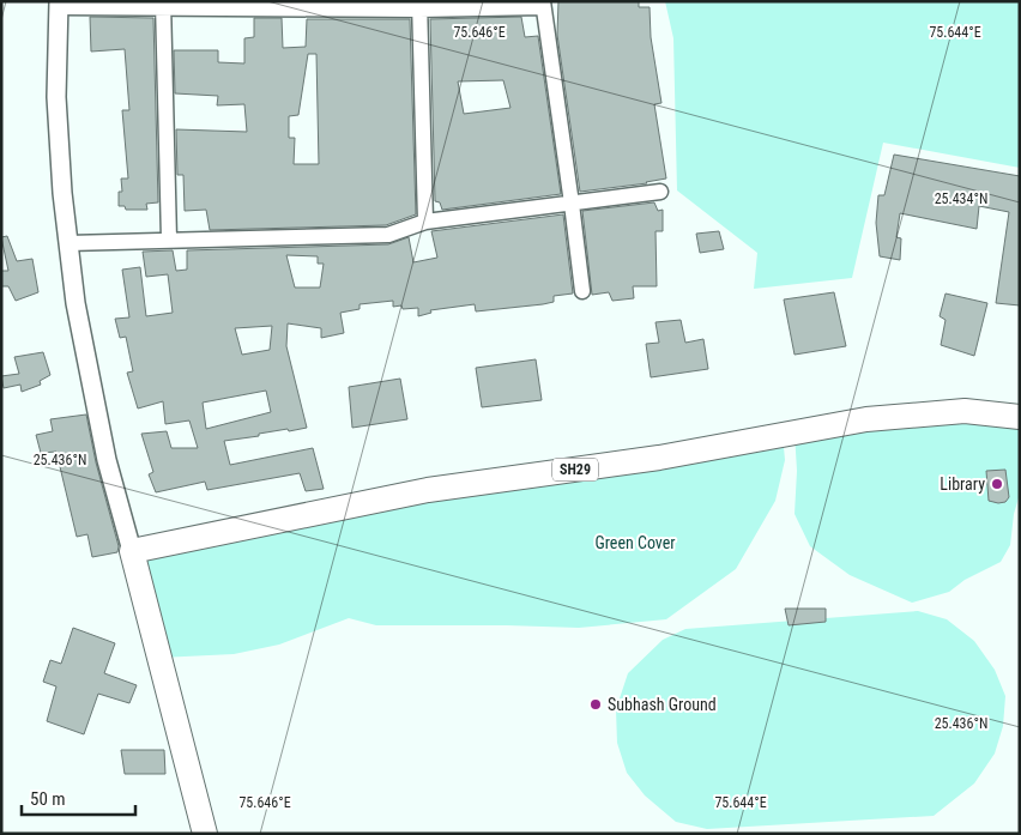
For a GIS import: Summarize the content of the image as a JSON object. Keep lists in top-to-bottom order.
{
  "streets": {
    "main road": ["SH29"]
  },
  "parks": ["Green Cover"],
  "places": ["Library", "Subhash Ground"],
  "scale_bar": "50 m",
  "coordinates": [
    "75.646°E",
    "75.644°E",
    "25.434°N",
    "25.436°N"
  ]
}
